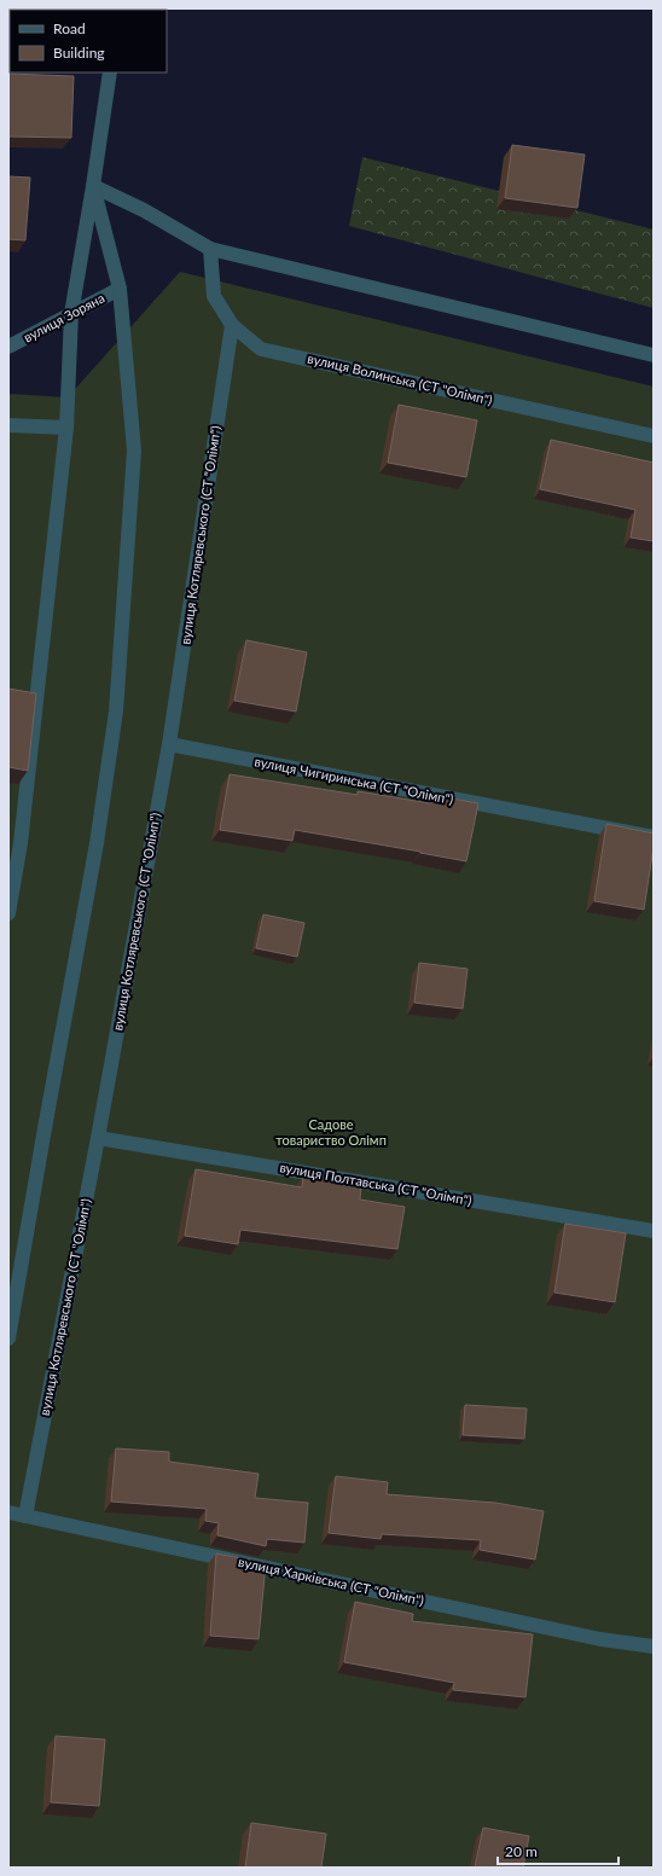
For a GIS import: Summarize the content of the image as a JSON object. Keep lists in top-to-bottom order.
{
  "streets": {
    "street": [
      "вулиця Зоряна",
      "вулиця Волинська (СТ \"Олімп\")",
      "вулиця Котляревського (СТ \"Олімп\")",
      "вулиця Чигиринська (СТ \"Олімп\")",
      "вулиця Полтавська (СТ \"Олімп\")",
      "вулиця Харківська (СТ \"Олімп\")"
    ]
  },
  "crossings": [
    ["вулиця Волинська (СТ \"Олімп\")", "вулиця Котляревського (СТ \"Олімп\")"],
    ["вулиця Котляревського (СТ \"Олімп\")", "вулиця Чигиринська (СТ \"Олімп\")"],
    ["вулиця Котляревського (СТ \"Олімп\")", "вулиця Полтавська (СТ \"Олімп\")"],
    ["вулиця Котляревського (СТ \"Олімп\")", "вулиця Харківська (СТ \"Олімп\")"]
  ],
  "parks": ["Садове товариство Олімп"],
  "legend": ["Road", "Building"],
  "scale_bar": "20 m"
}
